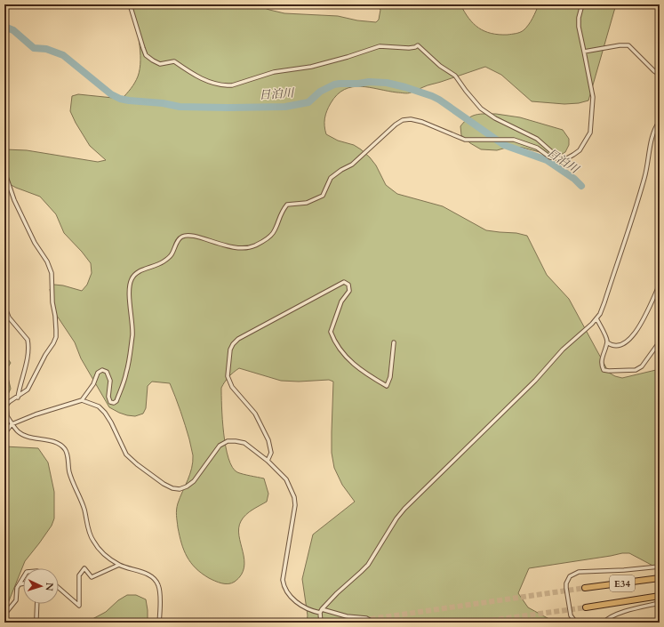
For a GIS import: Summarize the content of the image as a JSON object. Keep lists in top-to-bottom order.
{
  "streets": {
    "highway": ["E34"]
  },
  "water": ["日泊川"],
  "north": "right"
}
